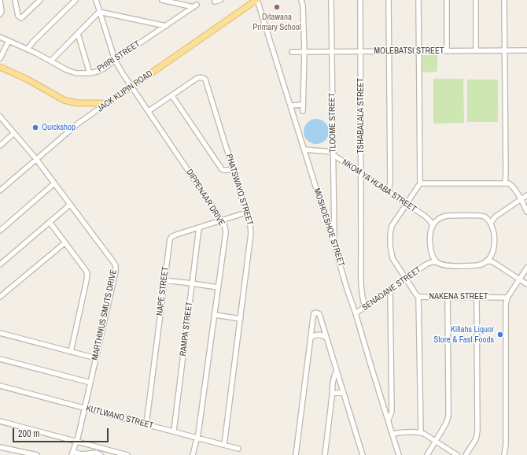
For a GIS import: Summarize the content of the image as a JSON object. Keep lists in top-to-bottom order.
{
  "streets": {
    "main road": ["JACK KLIPIN ROAD"],
    "street": [
      "MOLEBATSI STREET",
      "PHIRI STREET",
      "TSHABALALA STREET",
      "TLOOME STREET",
      "NKOM YA HLABA STREET",
      "PHATSWAYO STREET",
      "DIPPENAAR DRIVE",
      "MOSHOESHOE STREET",
      "SENAOANE STREET",
      "NAPE STREET",
      "NAKENA STREET",
      "MARTHINUS SMUTS DRIVE",
      "RAMPA STREET",
      "KUTLWANO STREET"
    ]
  },
  "crossings": [
    ["MOLEBATSI STREET", "TSHABALALA STREET"],
    ["MOLEBATSI STREET", "TLOOME STREET"],
    ["PHIRI STREET", "DIPPENAAR DRIVE"],
    ["JACK KLIPIN ROAD", "DIPPENAAR DRIVE"],
    ["JACK KLIPIN ROAD", "MOSHOESHOE STREET"],
    ["JACK KLIPIN ROAD", "MARTHINUS SMUTS DRIVE"],
    ["TSHABALALA STREET", "NKOM YA HLABA STREET"],
    ["TSHABALALA STREET", "SENAOANE STREET"],
    ["TLOOME STREET", "NKOM YA HLABA STREET"],
    ["TLOOME STREET", "MOSHOESHOE STREET"],
    ["NKOM YA HLABA STREET", "MOSHOESHOE STREET"],
    ["NKOM YA HLABA STREET", "SENAOANE STREET"],
    ["NKOM YA HLABA STREET", "NAKENA STREET"],
    ["PHATSWAYO STREET", "DIPPENAAR DRIVE"],
    ["PHATSWAYO STREET", "NAPE STREET"],
    ["PHATSWAYO STREET", "KUTLWANO STREET"],
    ["DIPPENAAR DRIVE", "NAPE STREET"],
    ["DIPPENAAR DRIVE", "KUTLWANO STREET"],
    ["MOSHOESHOE STREET", "SENAOANE STREET"],
    ["SENAOANE STREET", "NAKENA STREET"],
    ["NAPE STREET", "RAMPA STREET"],
    ["NAPE STREET", "KUTLWANO STREET"],
    ["MARTHINUS SMUTS DRIVE", "KUTLWANO STREET"],
    ["RAMPA STREET", "KUTLWANO STREET"]
  ],
  "places": ["Ditawana Primary School", "Quickshop", "Killahs Liquor Store & Fast Foods"],
  "scale_bar": "200 m"
}
